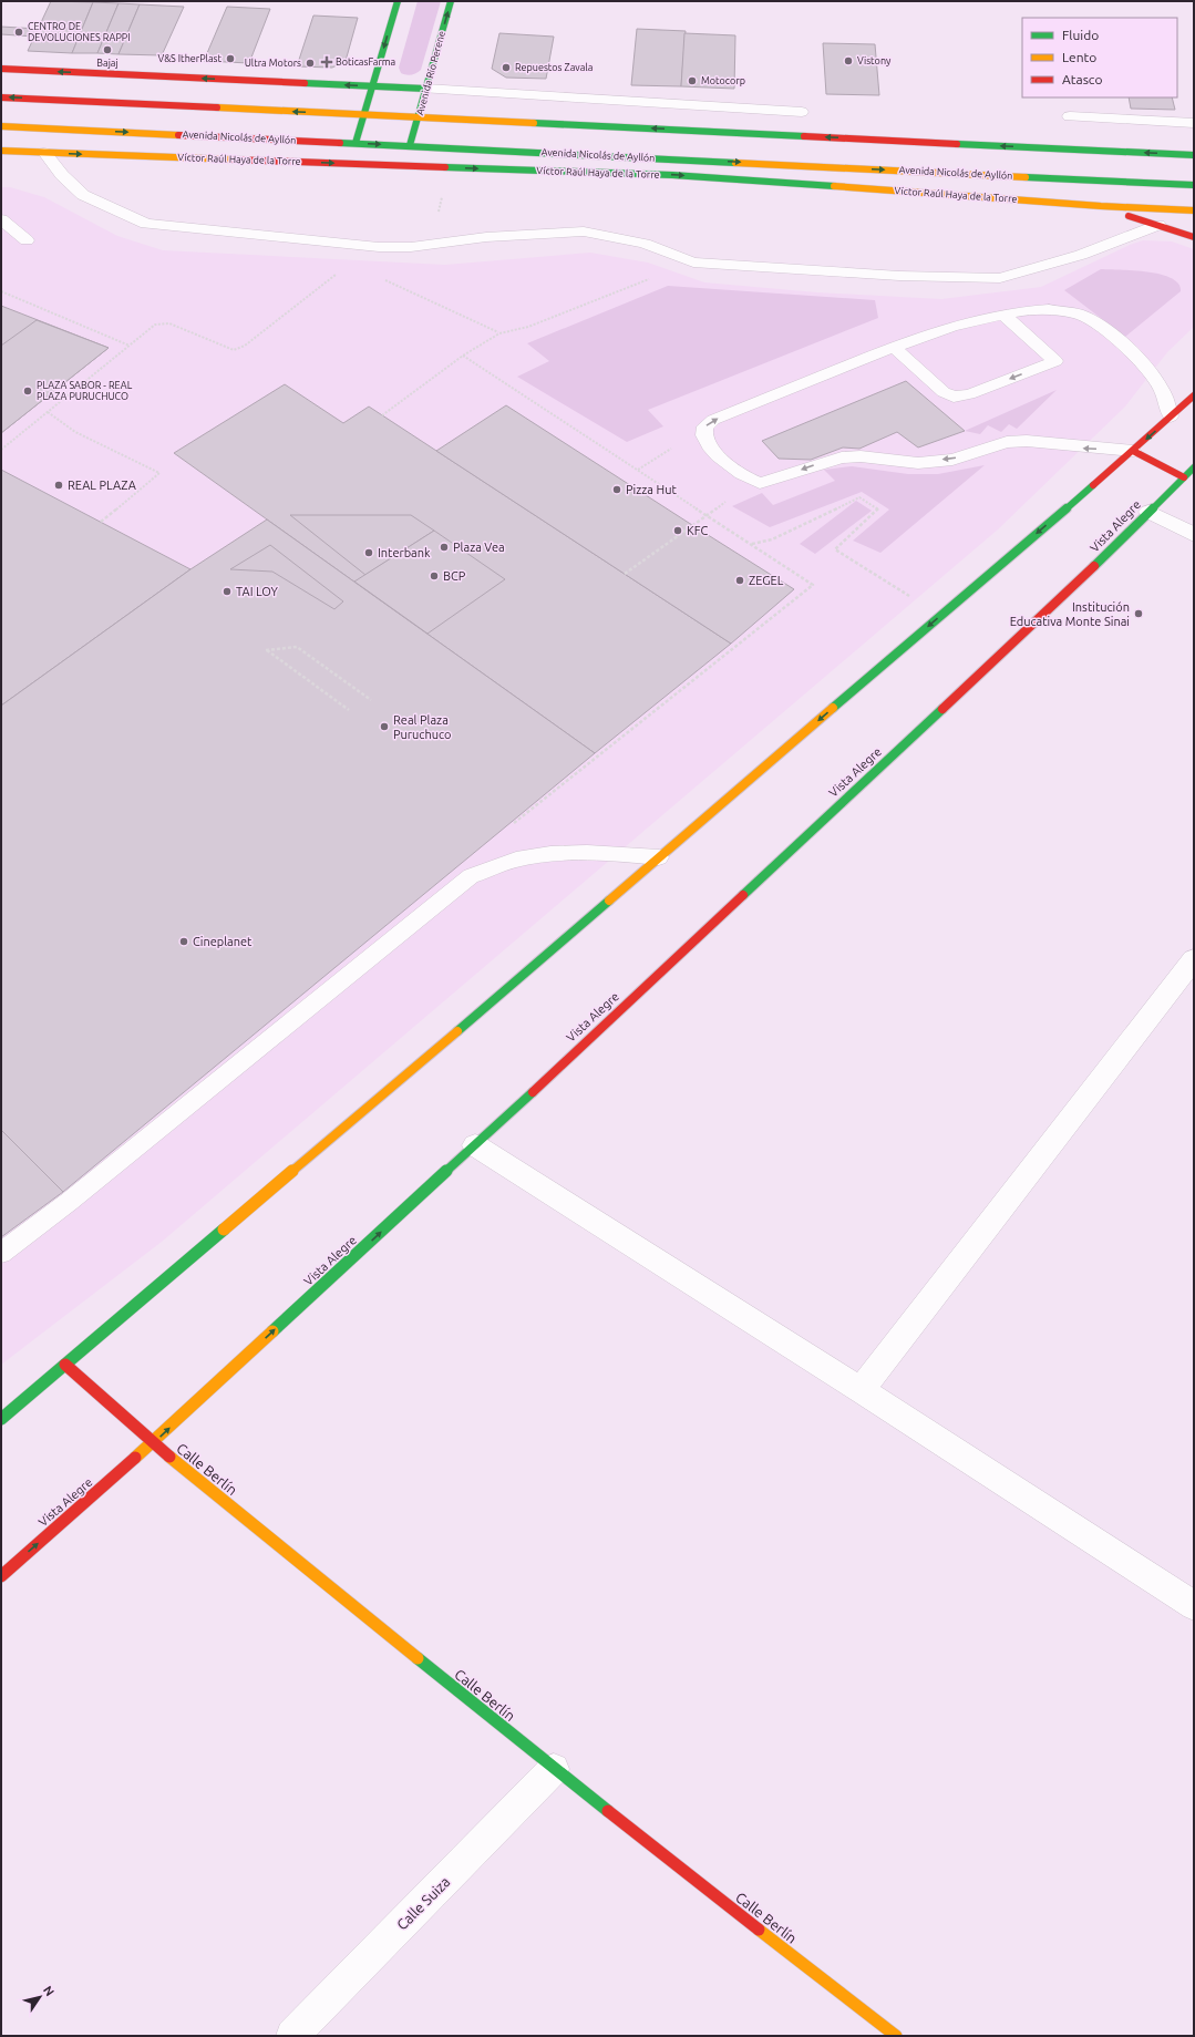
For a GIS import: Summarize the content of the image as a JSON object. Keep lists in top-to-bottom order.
{
  "streets": {
    "street": [
      "Avenida Río Perene",
      "Avenida Nicolás de Ayllón",
      "Víctor Raúl Haya de la Torre",
      "Vista Alegre",
      "Calle Berlín",
      "Calle Suiza"
    ]
  },
  "crossings": [
    ["Avenida Río Perene", "Avenida Nicolás de Ayllón"],
    ["Vista Alegre", "Calle Berlín"],
    ["Calle Berlín", "Calle Suiza"]
  ],
  "one_way": ["Vista Alegre"],
  "places": {
    "other": [
      "CENTRO DE DEVOLUCIONES RAPPI",
      "Bajaj",
      "V&S ItherPlast",
      "Vistony",
      "Ultra Motors",
      "Repuestos Zavala",
      "Motocorp",
      "PLAZA SABOR - REAL PLAZA PURUCHUCO",
      "REAL PLAZA",
      "Pizza Hut",
      "KFC",
      "Plaza Vea",
      "Interbank",
      "BCP",
      "ZEGEL",
      "TAI LOY",
      "Institución Educativa Monte Sinai",
      "Real Plaza Puruchuco",
      "Cineplanet"
    ],
    "health": ["BoticasFarma"]
  },
  "legend": ["Fluido", "Lento", "Atasco"],
  "north": "top right"
}
